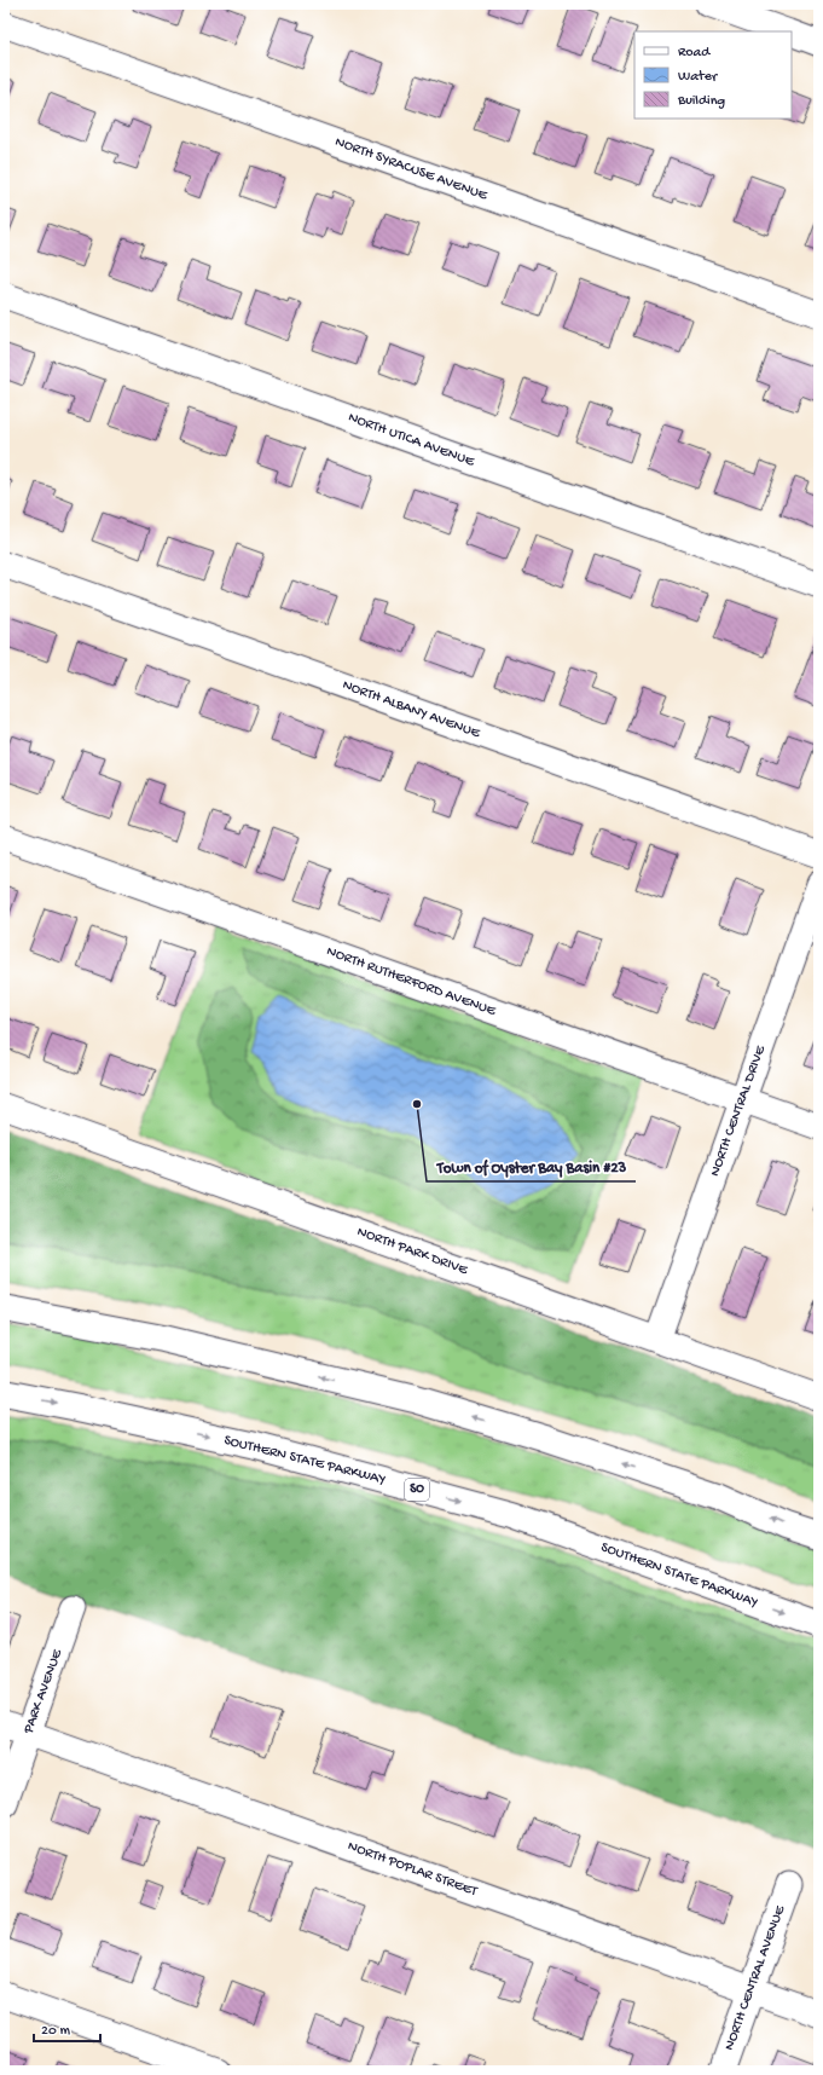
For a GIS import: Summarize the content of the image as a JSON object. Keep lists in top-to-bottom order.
{
  "streets": {
    "highway": ["SOUTHERN STATE PARKWAY", "SO"],
    "street": [
      "NORTH SYRACUSE AVENUE",
      "NORTH UTICA AVENUE",
      "NORTH ALBANY AVENUE",
      "NORTH RUTHERFORD AVENUE",
      "NORTH CENTRAL DRIVE",
      "NORTH PARK DRIVE",
      "PARK AVENUE",
      "NORTH POPLAR STREET",
      "NORTH CENTRAL AVENUE"
    ]
  },
  "crossings": [
    ["NORTH RUTHERFORD AVENUE", "NORTH CENTRAL DRIVE"],
    ["NORTH CENTRAL DRIVE", "NORTH PARK DRIVE"],
    ["PARK AVENUE", "NORTH POPLAR STREET"],
    ["NORTH POPLAR STREET", "NORTH CENTRAL AVENUE"]
  ],
  "places": ["Town of Oyster Bay Basin #23"],
  "legend": ["Road", "Water", "Building"],
  "scale_bar": "20 m"
}
